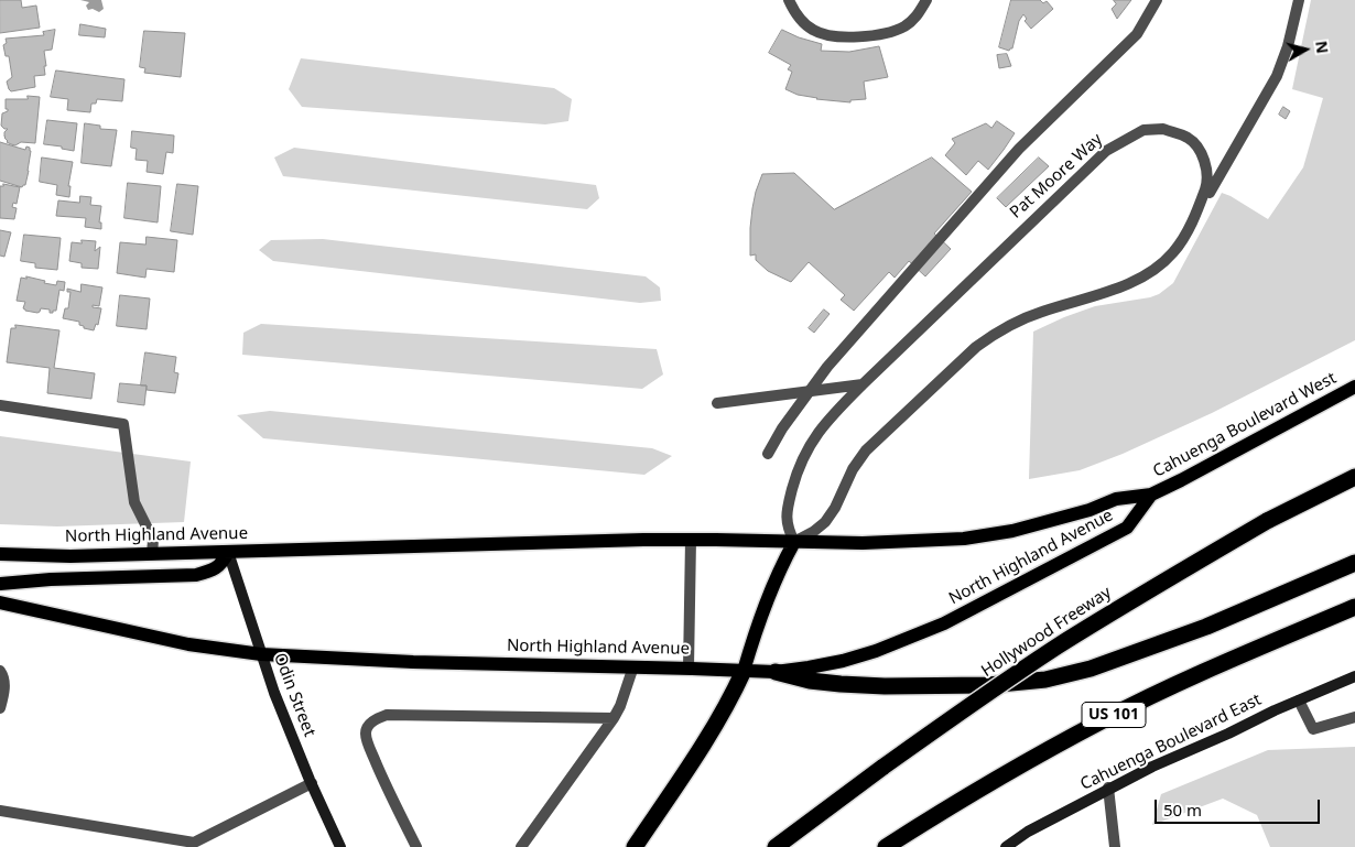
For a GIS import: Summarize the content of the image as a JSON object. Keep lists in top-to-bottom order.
{
  "streets": {
    "highway": ["Hollywood Freeway", "US 101"],
    "main road": [
      "Cahuenga Boulevard West",
      "North Highland Avenue",
      "Odin Street",
      "Cahuenga Boulevard East"
    ],
    "street": ["Pat Moore Way"]
  },
  "crossings": [
    ["Pat Moore Way", "North Highland Avenue"],
    ["Cahuenga Boulevard West", "North Highland Avenue"],
    ["North Highland Avenue", "Odin Street"]
  ],
  "scale_bar": "50 m",
  "north": "right"
}
